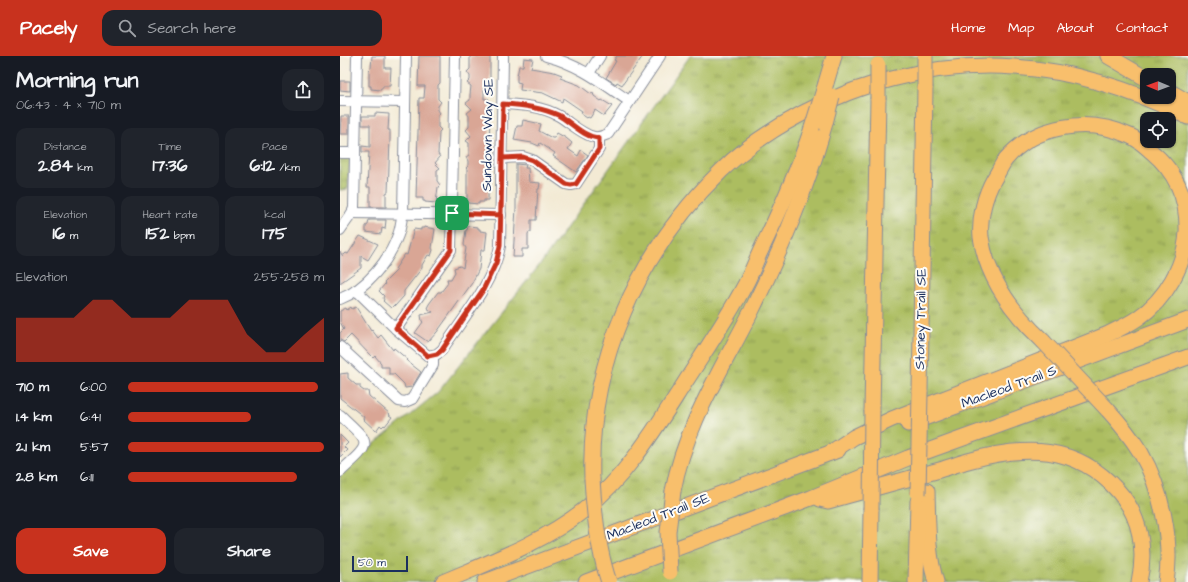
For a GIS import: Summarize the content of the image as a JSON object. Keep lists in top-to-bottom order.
{
  "streets": {
    "highway": ["Stoney Trail SE", "Macleod Trail S", "Macleod Trail SE"],
    "street": ["Sundown Way SE"]
  },
  "crossings": [
    ["Macleod Trail S", "Macleod Trail SE"]
  ],
  "scale_bar": "50 m",
  "north": "left",
  "page": {
    "header": "Pacely",
    "search": "Search here",
    "nav": [
      "Home",
      "Map",
      "About",
      "Contact"
    ],
    "heading": ["Morning run", "06:43 · 4 × 710 m"],
    "stats": [
      ["Distance", "2.84 km"],
      ["Time", "17:36"],
      ["Pace", "6:12 /km"],
      ["Elevation", "16 m"],
      ["Heart rate", "152 bpm"],
      ["kcal", "175"]
    ],
    "chart": ["Elevation", "255–258 m"],
    "list": [
      {
        "name": "710 m",
        "note": "6:00"
      },
      {
        "name": "1.4 km",
        "note": "6:41"
      },
      {
        "name": "2.1 km",
        "note": "5:57"
      },
      {
        "name": "2.8 km",
        "note": "6:11"
      }
    ],
    "buttons": ["Save", "Share"],
    "scale": "50 m"
  }
}
